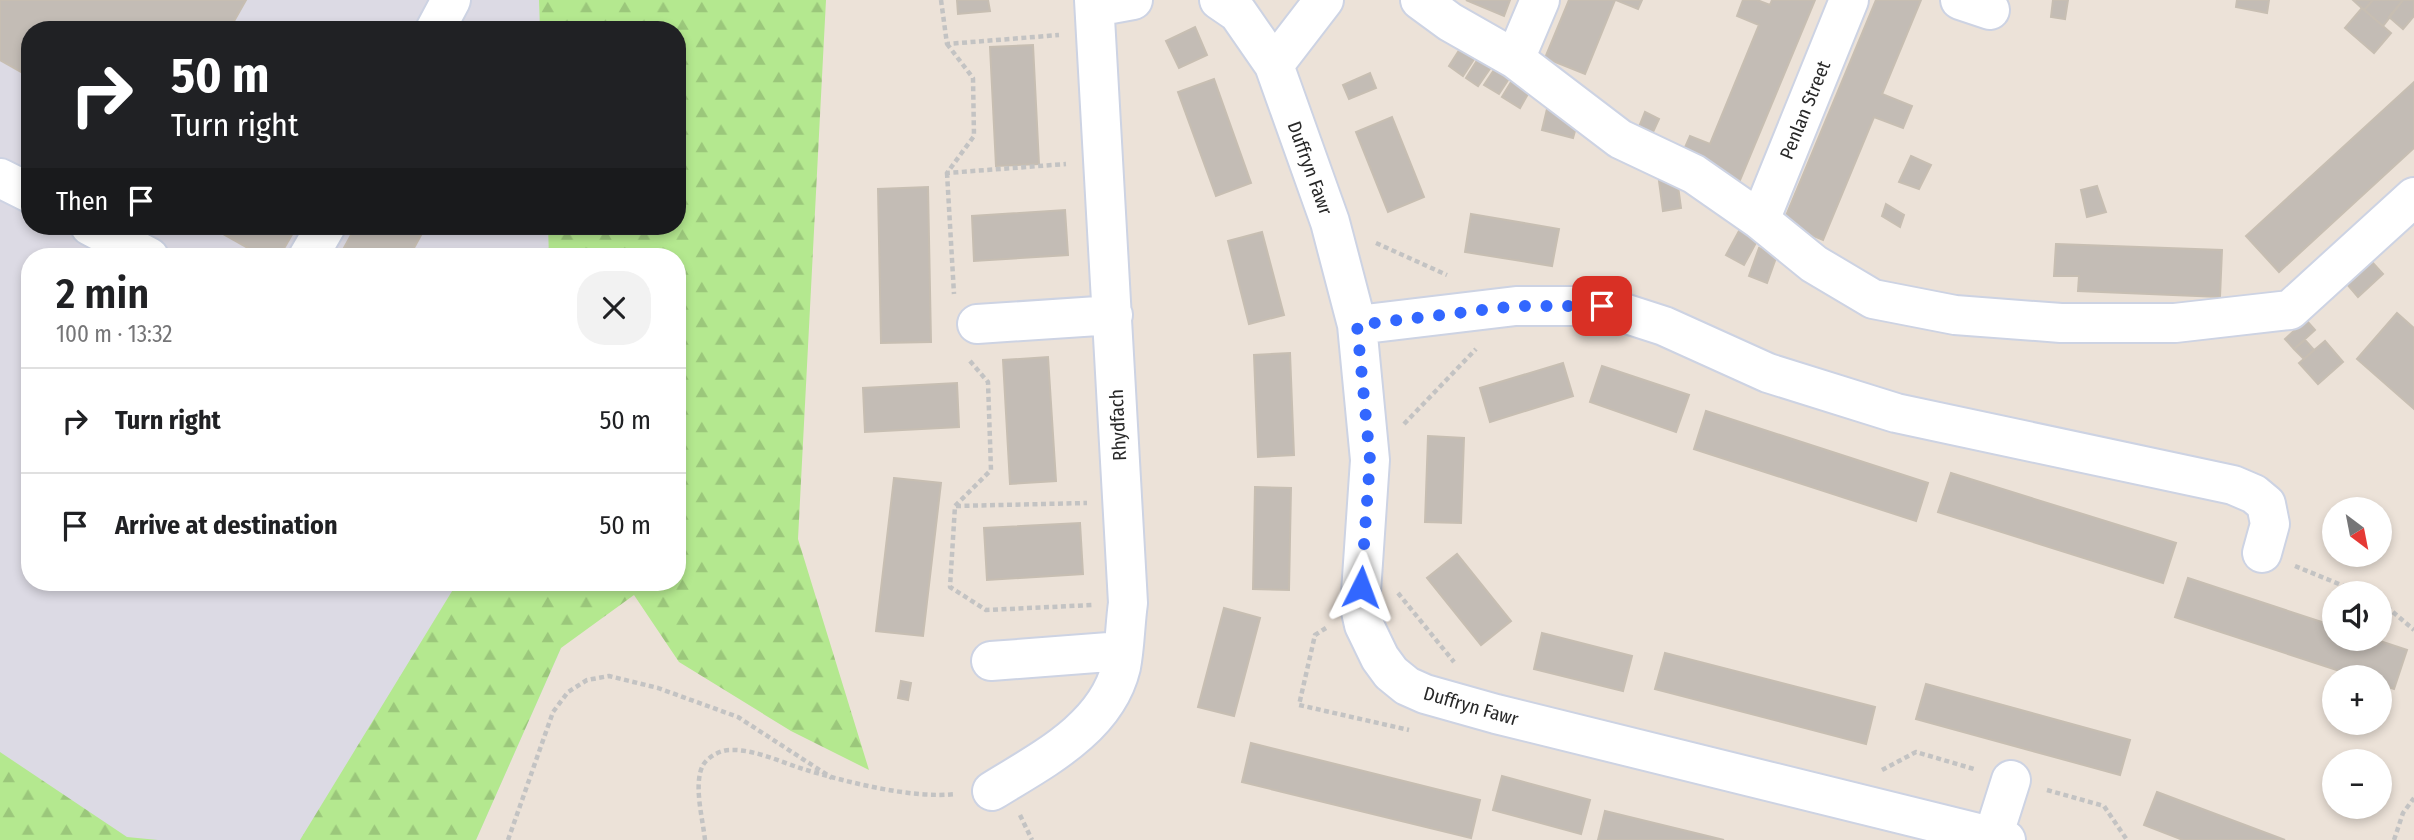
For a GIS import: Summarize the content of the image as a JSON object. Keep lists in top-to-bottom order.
{
  "streets": {
    "street": ["Penlan Street", "Duffryn Fawr", "Rhydfach"]
  },
  "north": "bottom right",
  "page": {
    "turn": ["50 m", "Turn right"],
    "then": "Then",
    "heading": ["2 min", "100 m · 13:32"],
    "list": [
      {
        "name": "Turn right",
        "value": "50 m"
      },
      {
        "name": "Arrive at destination",
        "value": "50 m"
      }
    ],
    "map_buttons": ["+", "−"]
  }
}
